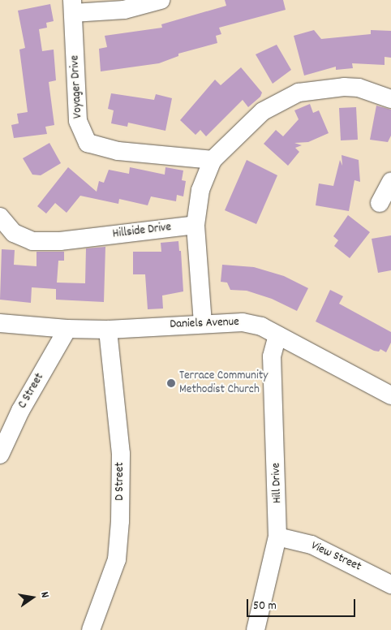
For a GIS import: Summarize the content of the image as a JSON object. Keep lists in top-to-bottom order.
{
  "streets": {
    "street": [
      "Voyager Drive",
      "Hillside Drive",
      "Daniels Avenue",
      "C Street",
      "D Street",
      "Hill Drive",
      "View Street"
    ]
  },
  "crossings": [
    ["Daniels Avenue", "C Street"],
    ["Daniels Avenue", "D Street"],
    ["Daniels Avenue", "Hill Drive"],
    ["Hill Drive", "View Street"]
  ],
  "places": ["Terrace Community Methodist Church"],
  "scale_bar": "50 m",
  "north": "right"
}
